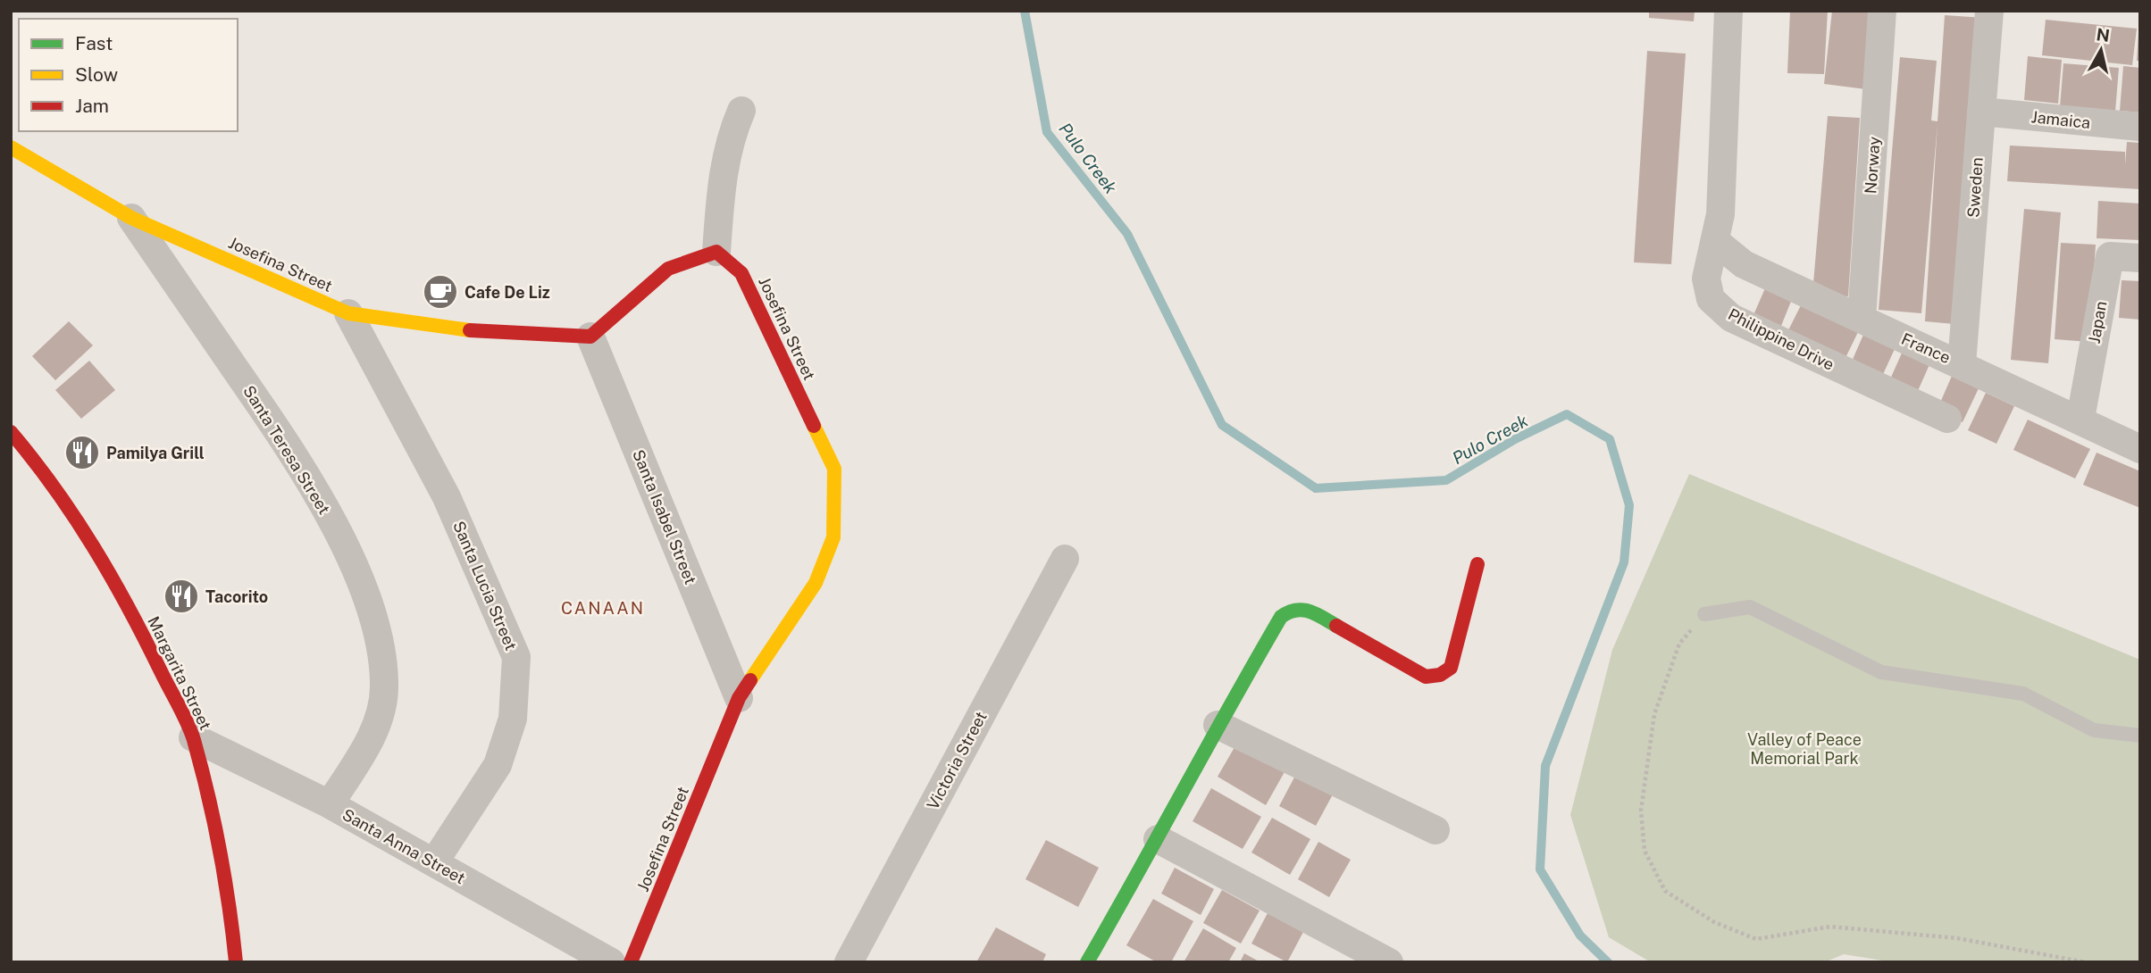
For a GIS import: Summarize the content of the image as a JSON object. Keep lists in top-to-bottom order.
{
  "streets": {
    "street": [
      "Jamaica",
      "Norway",
      "Sweden",
      "Josefina Street",
      "Japan",
      "Philippine Drive",
      "France",
      "Santa Teresa Street",
      "Santa Isabel Street",
      "Santa Lucia Street",
      "Margarita Street",
      "Victoria Street",
      "Santa Anna Street"
    ]
  },
  "crossings": [
    ["Jamaica", "Sweden"],
    ["Norway", "France"],
    ["Sweden", "France"],
    ["Josefina Street", "Santa Teresa Street"],
    ["Josefina Street", "Santa Isabel Street"],
    ["Josefina Street", "Santa Lucia Street"],
    ["Japan", "France"],
    ["Philippine Drive", "France"],
    ["Santa Teresa Street", "Santa Anna Street"],
    ["Santa Lucia Street", "Santa Anna Street"],
    ["Margarita Street", "Santa Anna Street"]
  ],
  "districts": ["CANAAN"],
  "water": ["Pulo Creek"],
  "parks": ["Valley of Peace Memorial Park"],
  "places": {
    "cafe": ["Cafe De Liz"],
    "restaurant": ["Pamilya Grill", "Tacorito"]
  },
  "legend": ["Fast", "Slow", "Jam"],
  "north": "top"
}
